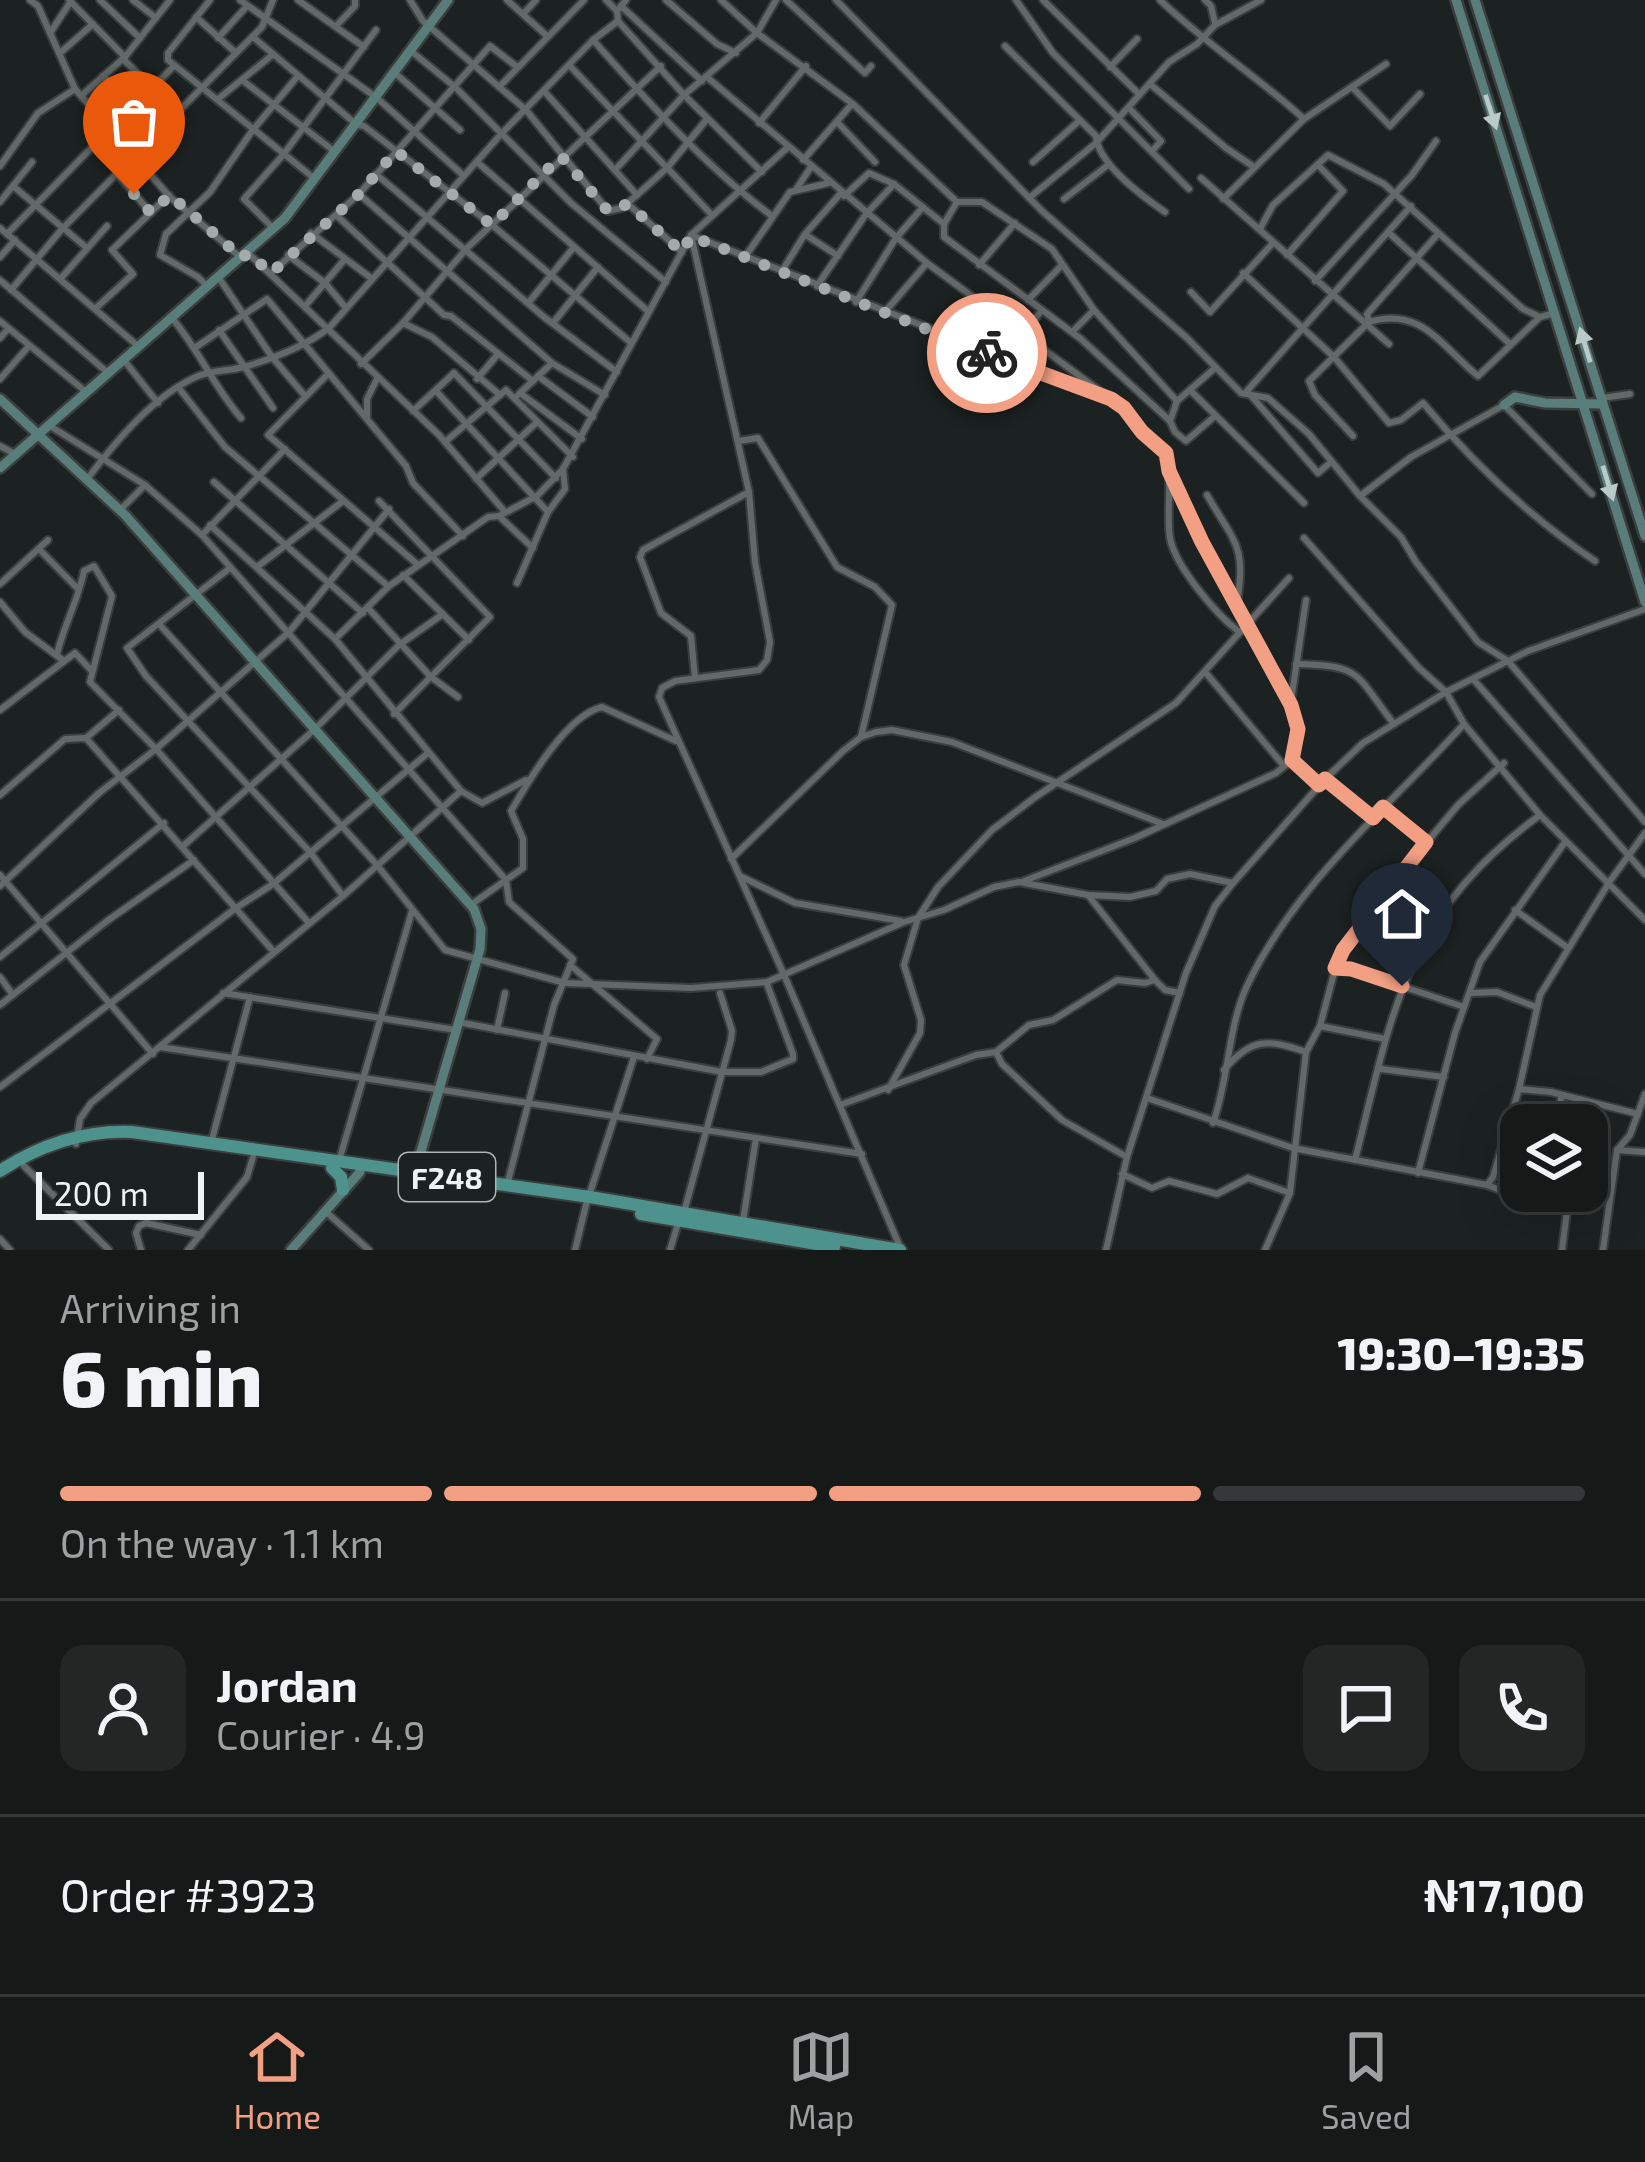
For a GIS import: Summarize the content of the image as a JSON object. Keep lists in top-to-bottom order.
{
  "streets": {
    "main road": ["F248"]
  },
  "scale_bar": "200 m",
  "page": {
    "scale": "200 m",
    "heading": ["6 min", "Arriving in", "19:30–19:35"],
    "panel": [
      "Jordan",
      "Courier · 4.9",
      "Order #3923",
      "₦17,100"
    ],
    "bar": "On the way · 1.1 km",
    "tabs": ["Home", "Map", "Saved"]
  }
}
